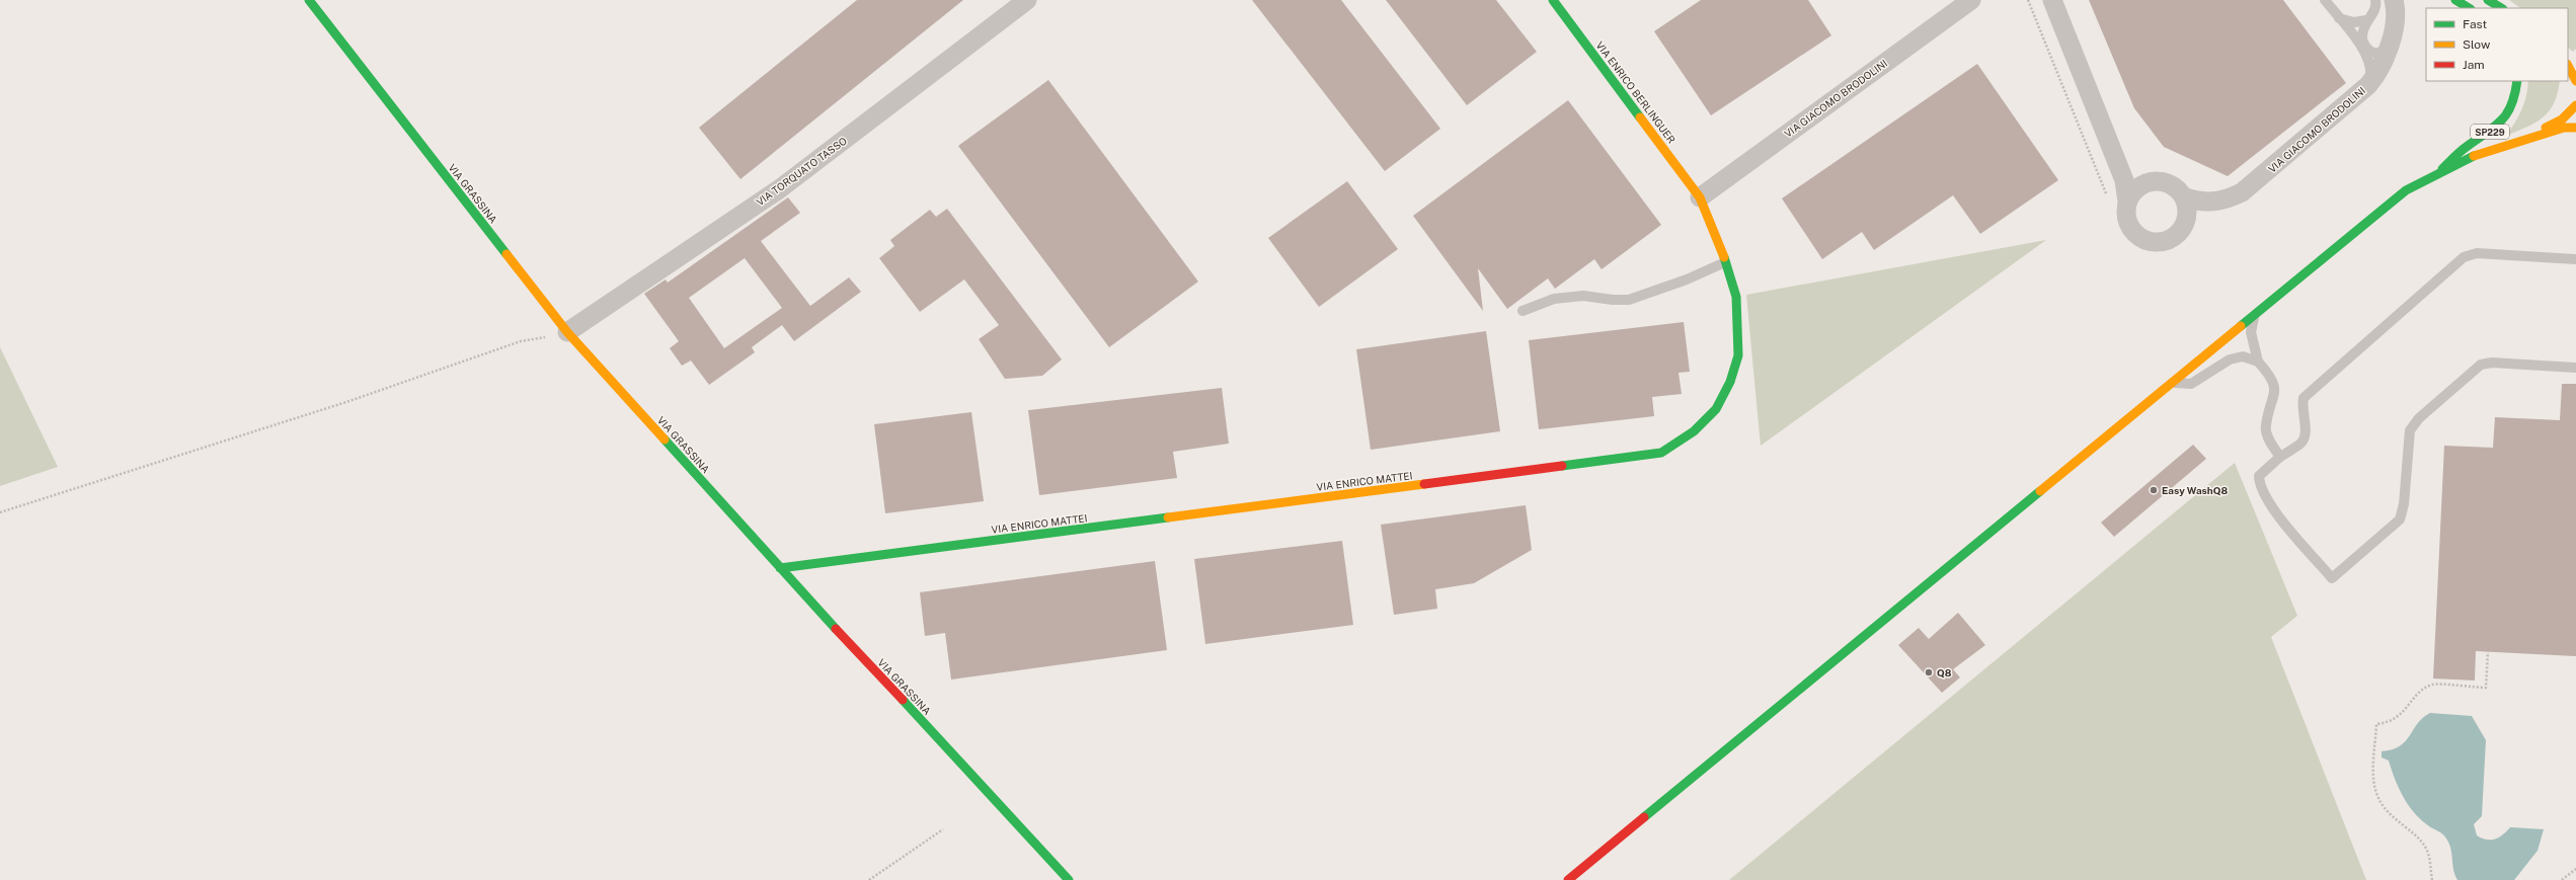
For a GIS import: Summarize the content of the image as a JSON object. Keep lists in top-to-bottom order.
{
  "streets": {
    "street": [
      "VIA ENRICO BERLINGUER",
      "VIA GIACOMO BRODOLINI",
      "SP229",
      "VIA TORQUATO TASSO",
      "VIA GRASSINA",
      "VIA ENRICO MATTEI"
    ]
  },
  "crossings": [
    ["VIA ENRICO BERLINGUER", "VIA GIACOMO BRODOLINI"],
    ["VIA ENRICO BERLINGUER", "VIA ENRICO MATTEI"],
    ["VIA GIACOMO BRODOLINI", "VIA ENRICO MATTEI"],
    ["VIA TORQUATO TASSO", "VIA GRASSINA"],
    ["VIA GRASSINA", "VIA ENRICO MATTEI"]
  ],
  "places": ["Easy WashQ8", "Q8"],
  "legend": ["Fast", "Slow", "Jam"]
}
